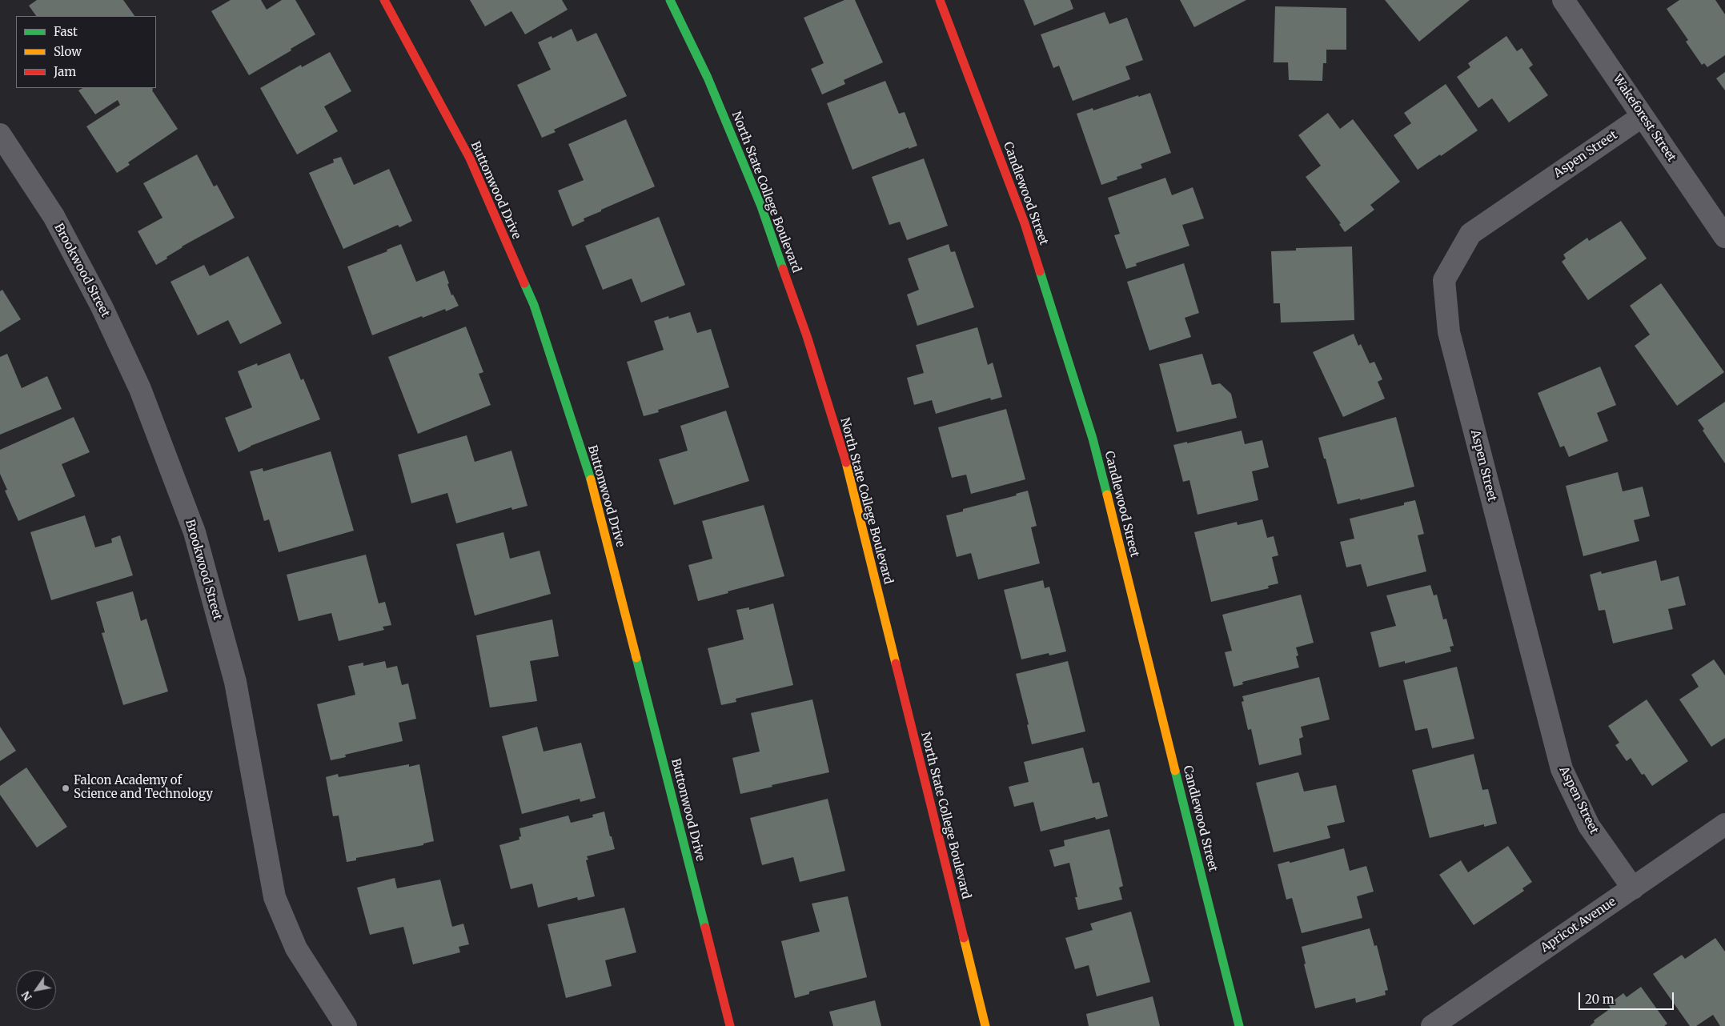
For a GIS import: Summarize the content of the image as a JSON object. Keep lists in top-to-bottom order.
{
  "streets": {
    "street": [
      "Wakeforest Street",
      "Aspen Street",
      "Buttonwood Drive",
      "North State College Boulevard",
      "Candlewood Street",
      "Brookwood Street",
      "Apricot Avenue"
    ]
  },
  "crossings": [
    ["Wakeforest Street", "Aspen Street"],
    ["Aspen Street", "Apricot Avenue"]
  ],
  "places": ["Falcon Academy of Science and Technology"],
  "legend": ["Fast", "Slow", "Jam"],
  "scale_bar": "20 m",
  "north": "bottom left"
}
